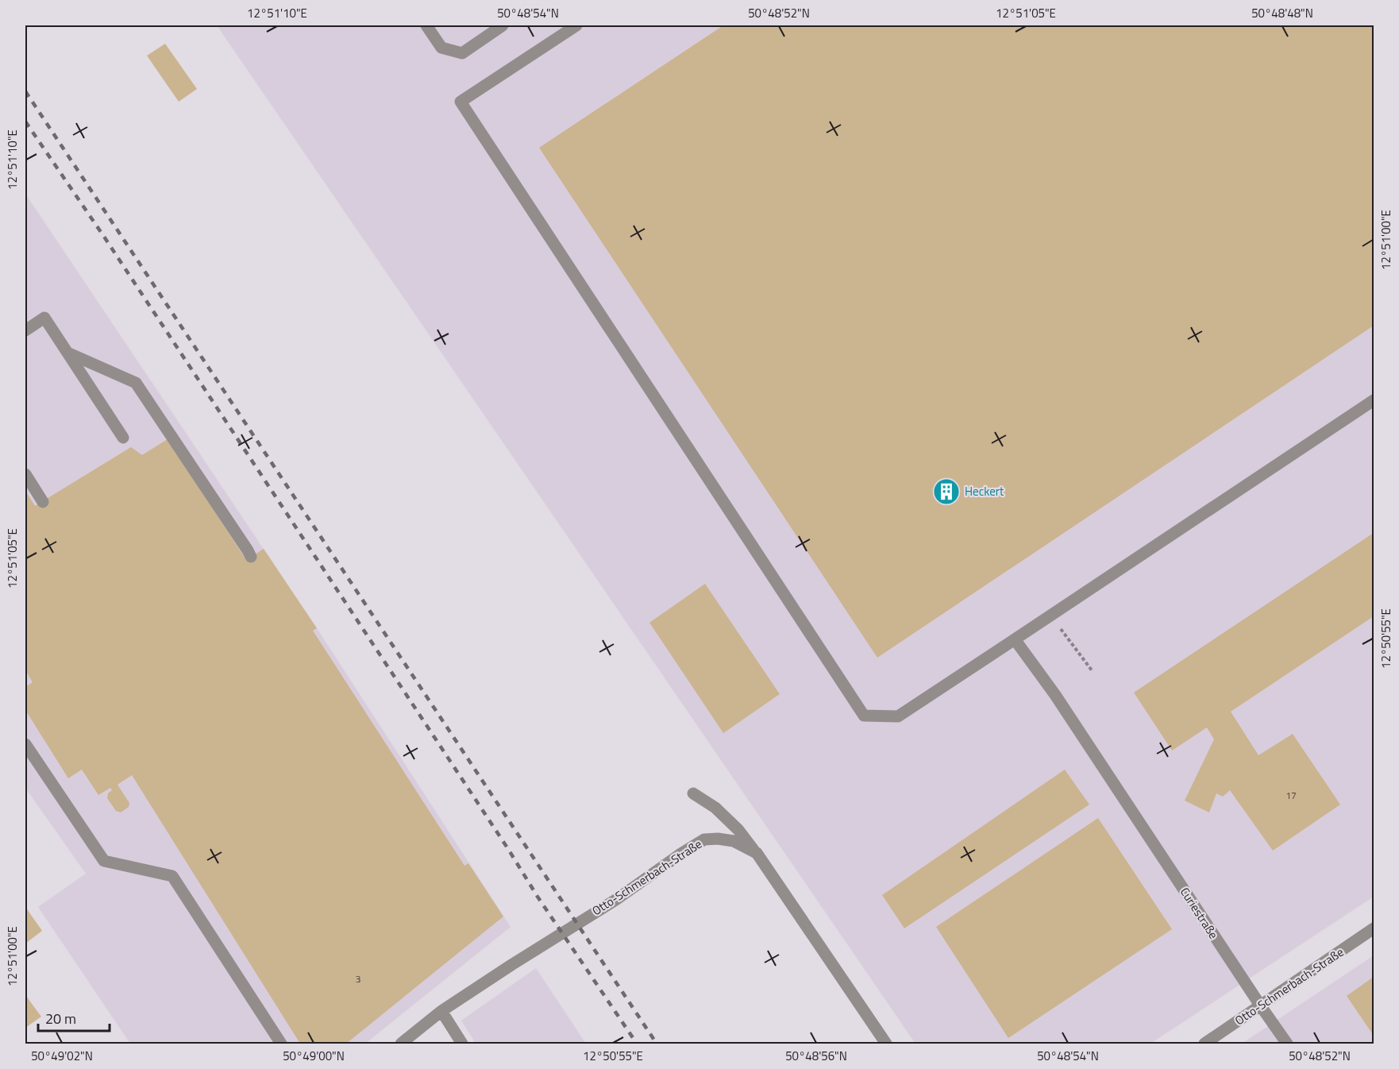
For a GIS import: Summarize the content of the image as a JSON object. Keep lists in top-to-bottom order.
{
  "streets": {
    "street": ["Otto-Schmerbach-Straße", "Curiestraße"]
  },
  "crossings": [
    ["Otto-Schmerbach-Straße", "Curiestraße"]
  ],
  "places": {
    "building": ["Heckert"]
  },
  "house_numbers": ["17", "3"],
  "scale_bar": "20 m",
  "coordinates": [
    "12°51'10\"E",
    "50°48'54\"N",
    "50°48'52\"N",
    "12°51'05\"E",
    "50°48'48\"N",
    "12°51'00\"E",
    "12°50'55\"E",
    "50°49'02\"N",
    "50°49'00\"N",
    "50°48'56\"N"
  ]
}
